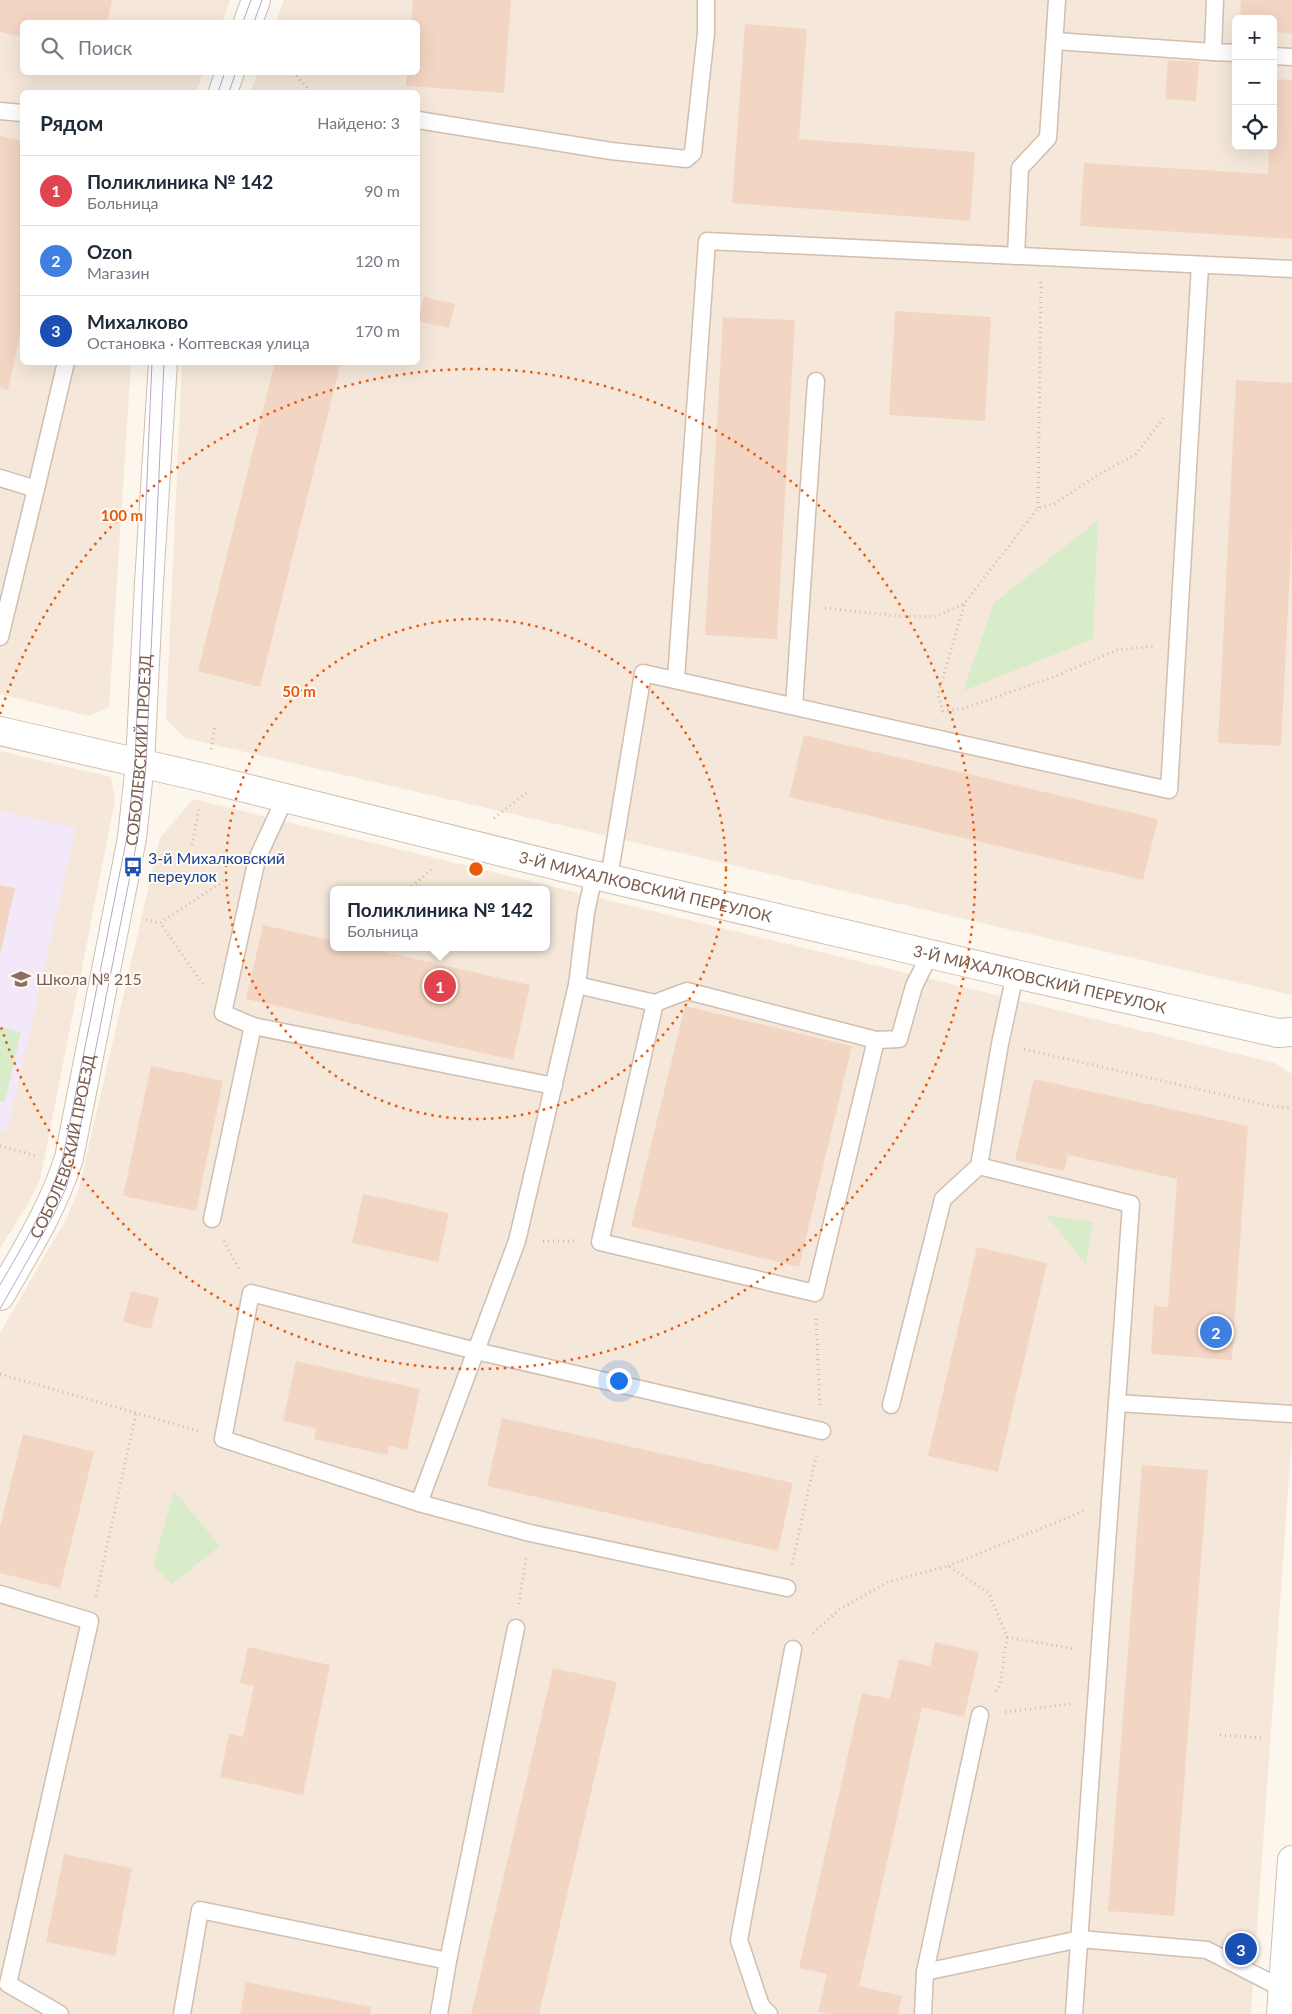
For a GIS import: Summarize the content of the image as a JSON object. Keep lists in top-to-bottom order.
{
  "streets": {
    "street": ["СОБОЛЕВСКИЙ ПРОЕЗД", "3-Й МИХАЛКОВСКИЙ ПЕРЕУЛОК"]
  },
  "crossings": [
    ["СОБОЛЕВСКИЙ ПРОЕЗД", "3-Й МИХАЛКОВСКИЙ ПЕРЕУЛОК"]
  ],
  "places": {
    "bus stop": ["3-й Михалковский переулок"],
    "school or university": ["Школа № 215"]
  },
  "page": {
    "map_buttons": ["+", "−"],
    "search": "Поиск",
    "heading": ["Рядом", "Найдено: 3"],
    "list": [
      {
        "mark": "1",
        "name": "Поликлиника № 142",
        "note": "Больница",
        "value": "90 m"
      },
      {
        "mark": "2",
        "name": "Ozon",
        "note": "Магазин",
        "value": "120 m"
      },
      {
        "mark": "3",
        "name": "Михалково",
        "note": "Остановка · Коптевская улица",
        "value": "170 m"
      }
    ],
    "popup": ["Поликлиника № 142", "Больница"],
    "pins": ["1", "2", "3"]
  },
  "rings": ["100 m", "50 m"]
}
